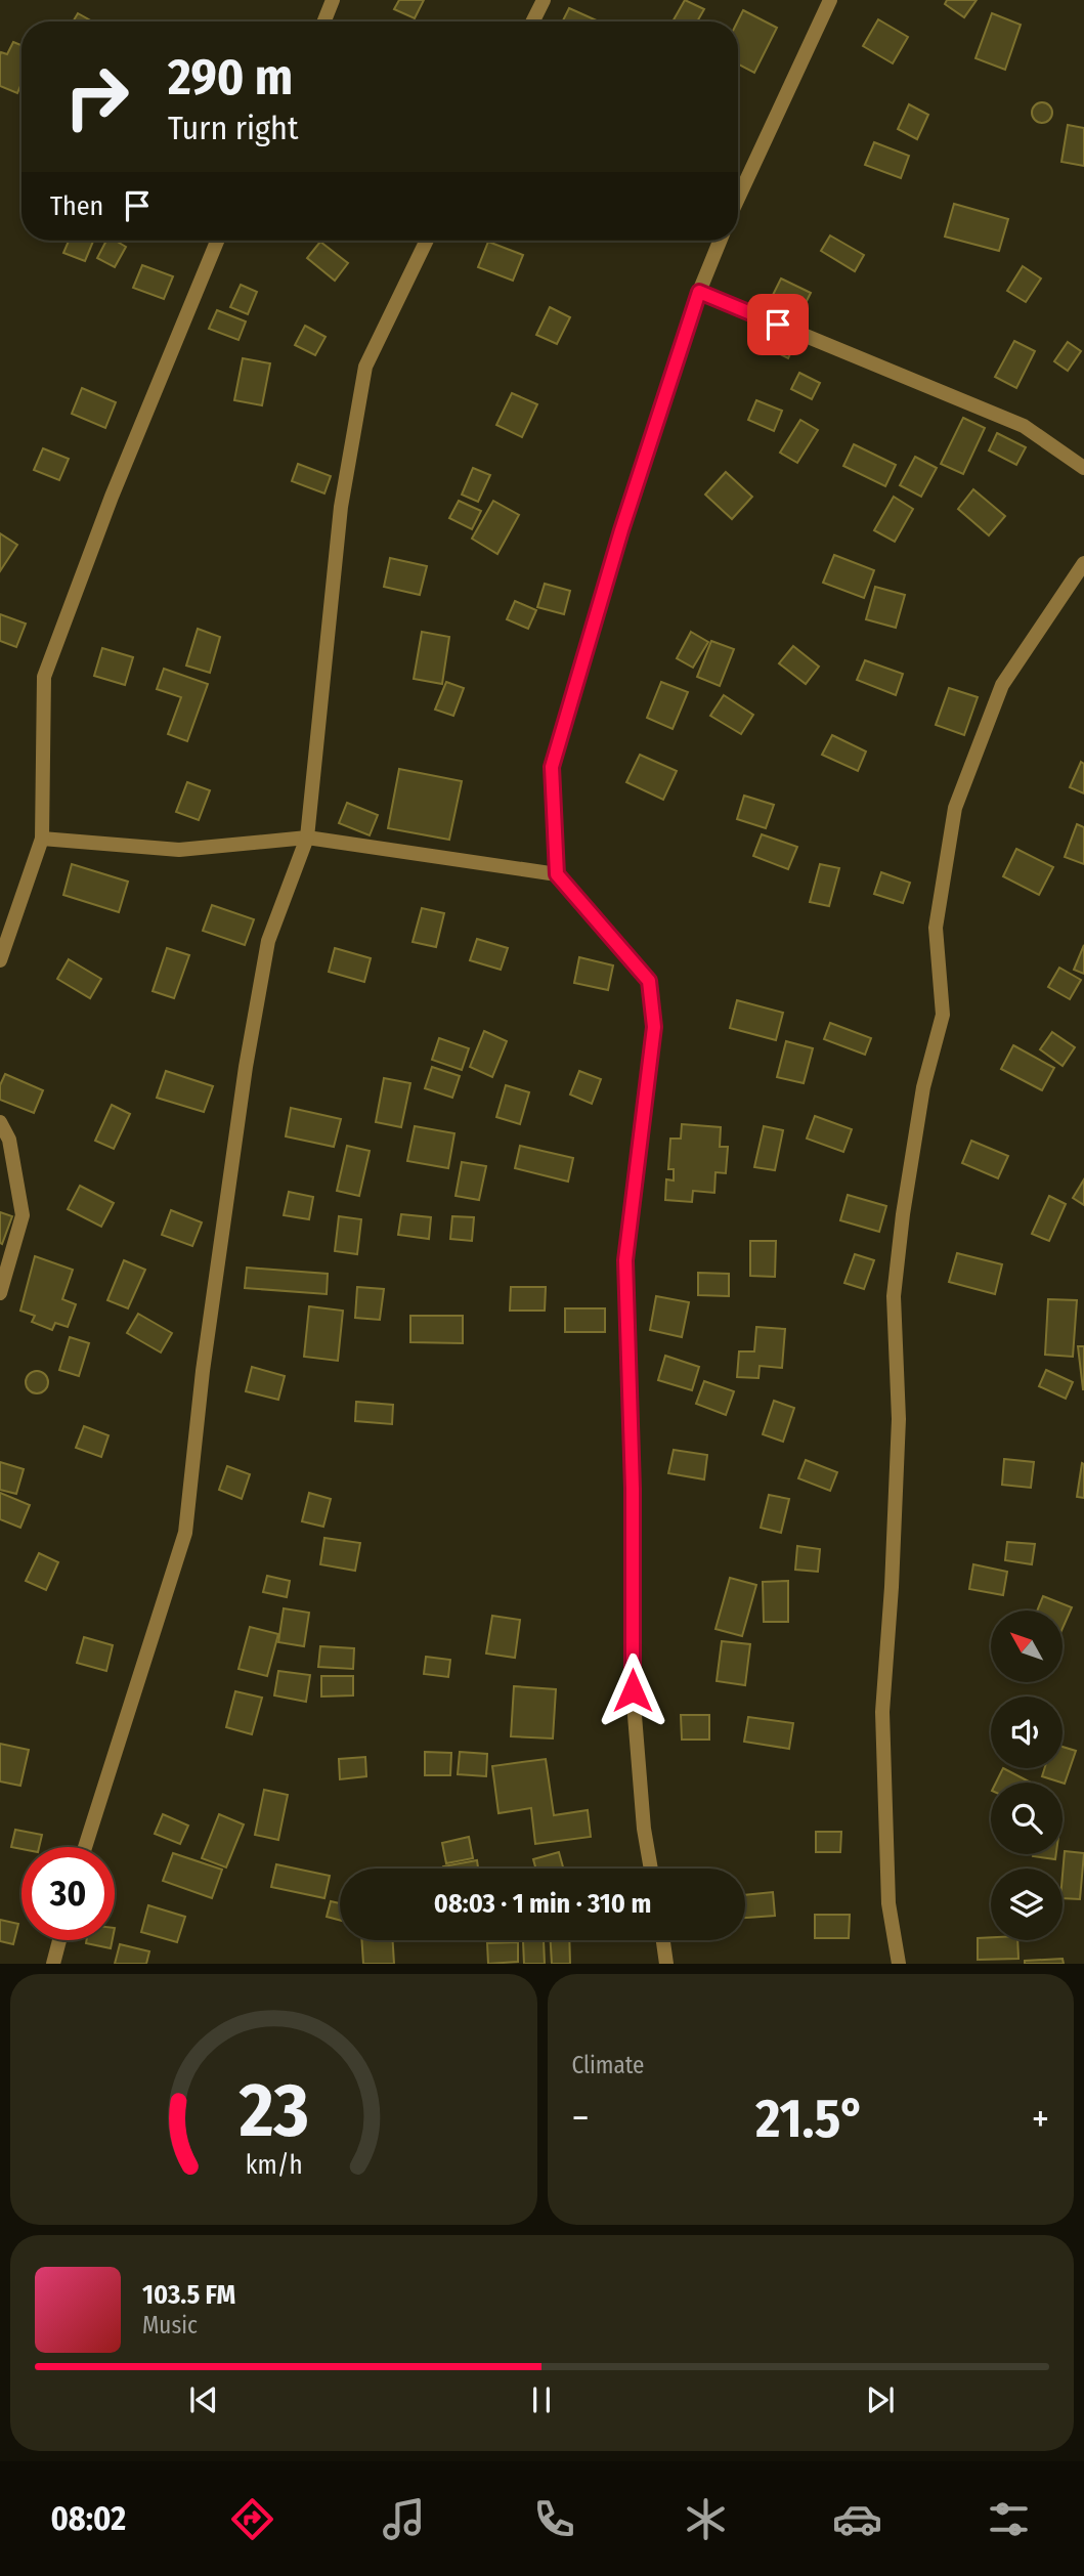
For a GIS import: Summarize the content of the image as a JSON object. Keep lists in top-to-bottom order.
{
  "north": "top left",
  "page": {
    "turn": ["290 m", "Turn right"],
    "then": "Then",
    "limit": "30",
    "trip": "08:03 · 1 min · 310 m",
    "tile": "Climate",
    "heat": ["−", "21.5°", "+"],
    "song": ["103.5 FM", "Music"],
    "tabs": "08:02",
    "gauge": ["23", "km/h"]
  }
}
